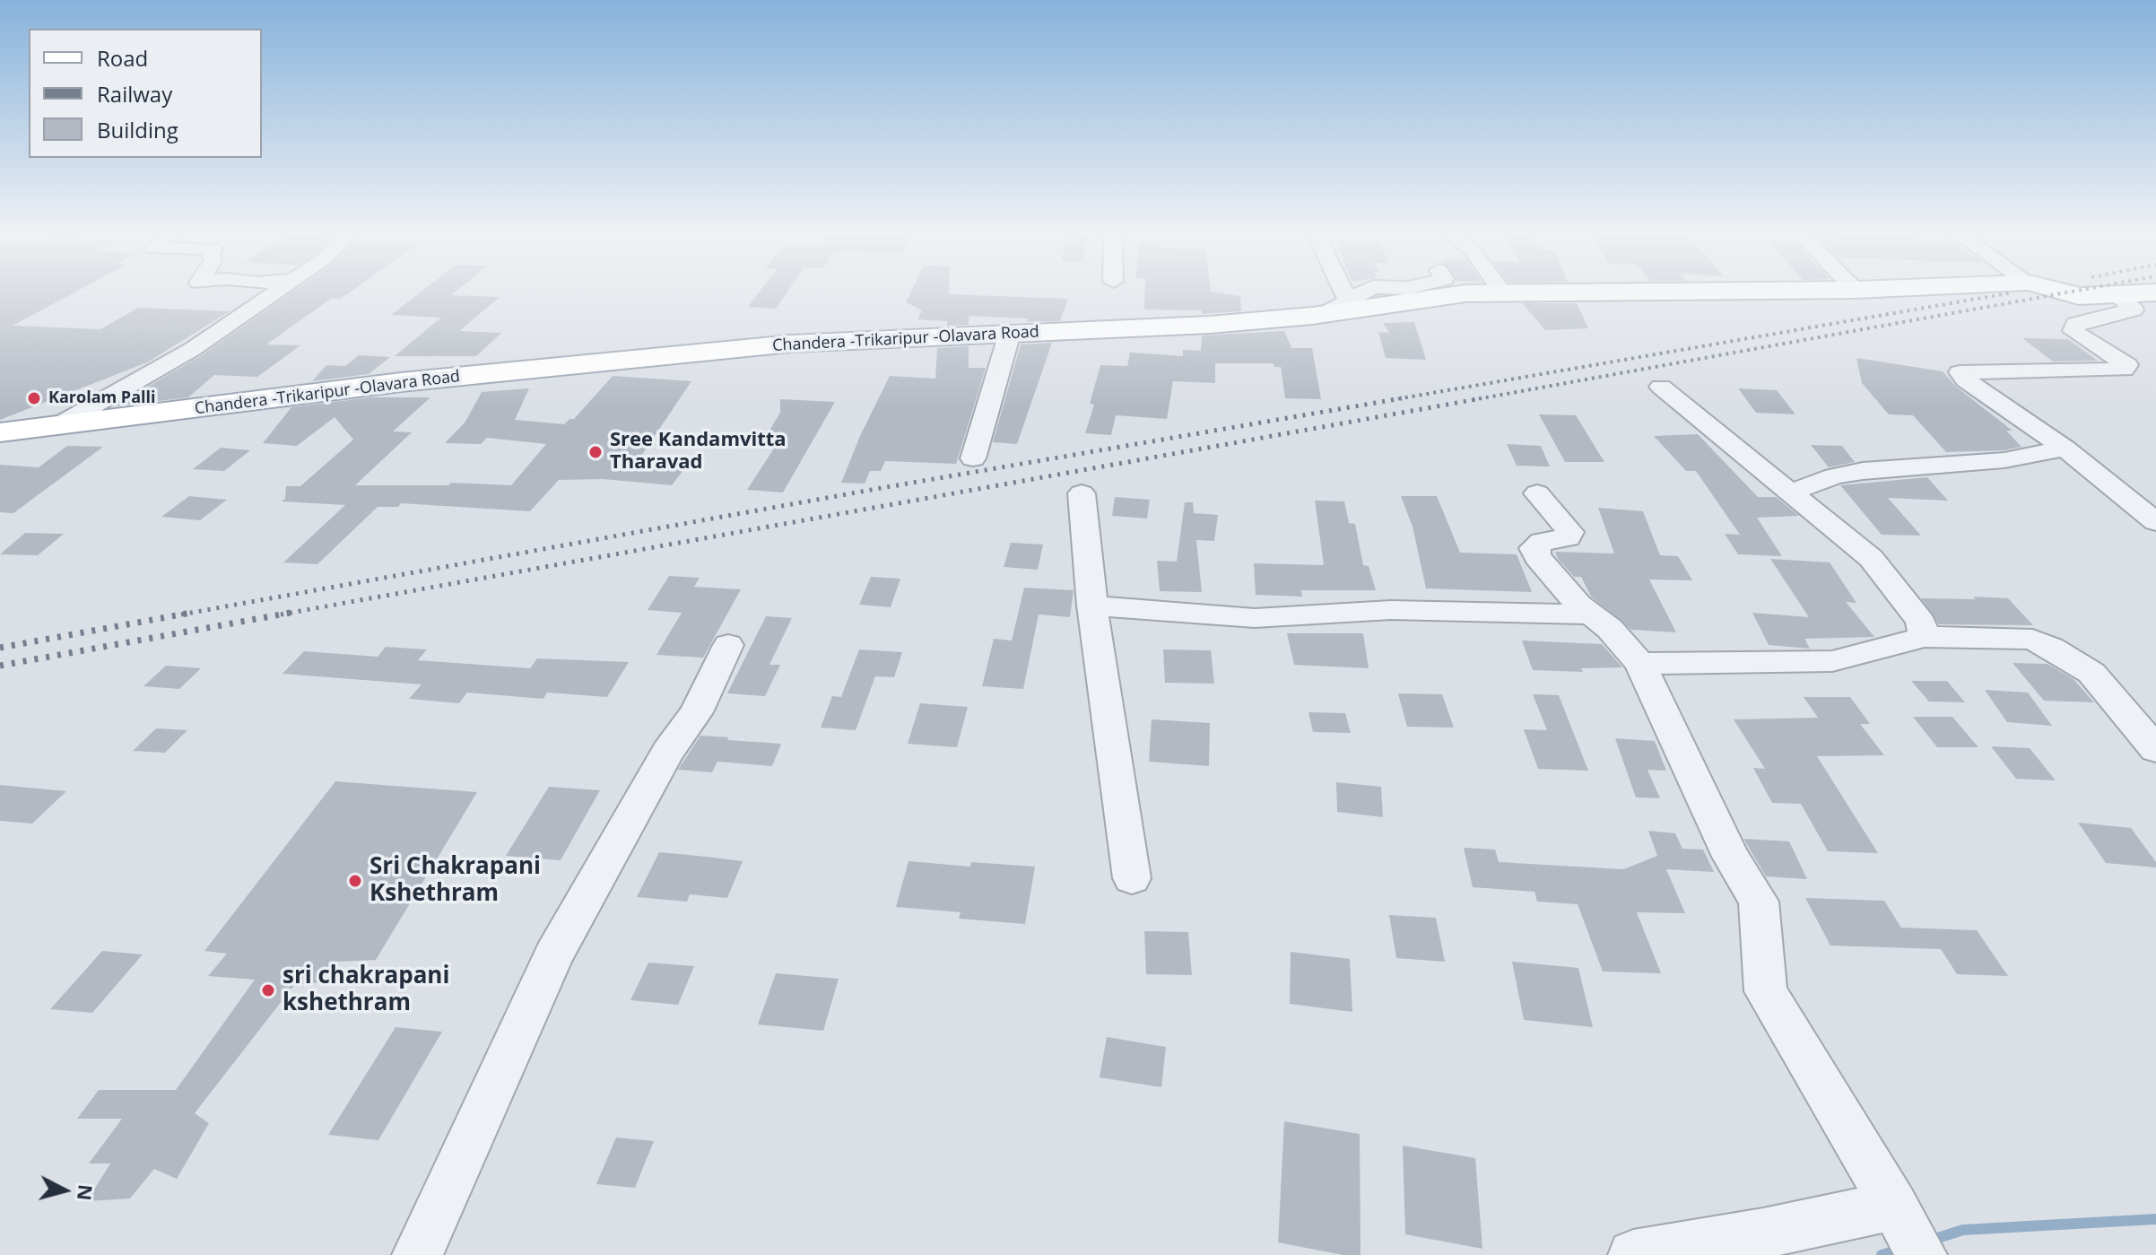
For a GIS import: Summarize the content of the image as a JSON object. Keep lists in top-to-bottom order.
{
  "streets": {
    "main road": ["Chandera -Trikaripur -Olavara Road"]
  },
  "places": [
    "Karolam Palli",
    "Sree Kandamvitta Tharavad",
    "Sri Chakrapani Kshethram",
    "sri chakrapani kshethram"
  ],
  "legend": ["Road", "Railway", "Building"],
  "north": "right"
}
